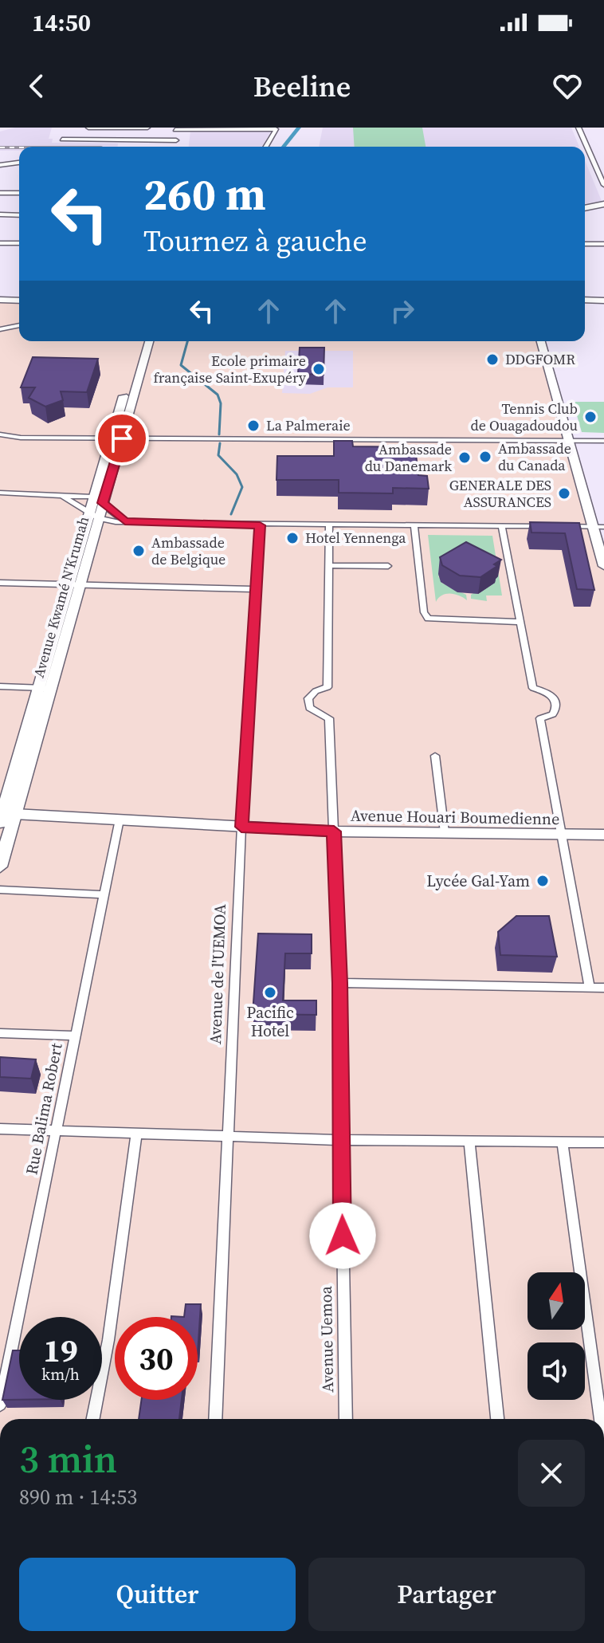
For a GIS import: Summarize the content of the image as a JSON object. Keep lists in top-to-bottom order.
{
  "streets": {
    "main road": ["Avenue Kwamé N'Krumah", "Avenue Houari Boumedienne"],
    "street": ["Avenue de l'UEMOA", "Rue Balima Robert", "Avenue Uemoa"]
  },
  "crossings": [
    ["Avenue Kwamé N'Krumah", "Avenue Houari Boumedienne"],
    ["Avenue Houari Boumedienne", "Avenue de l'UEMOA"],
    ["Avenue Houari Boumedienne", "Rue Balima Robert"],
    ["Avenue Houari Boumedienne", "Avenue Uemoa"]
  ],
  "places": [
    "DDGFOMR",
    "Ecole primaire française Saint-Exupéry",
    "Tennis Club de Ouagadoudou",
    "La Palmeraie",
    "Ambassade du Canada",
    "Ambassade du Danemark",
    "GENERALE DES ASSURANCES",
    "Hotel Yennenga",
    "Ambassade de Belgique",
    "Lycée Gal-Yam",
    "Pacific Hotel"
  ],
  "north": "top",
  "page": {
    "status": "14:50",
    "header": "Beeline",
    "turn": ["260 m", "Tournez à gauche"],
    "speed": "19 km/h",
    "limit": "30",
    "heading": ["3 min", "890 m · 14:53"],
    "buttons": ["Quitter", "Partager"]
  }
}
